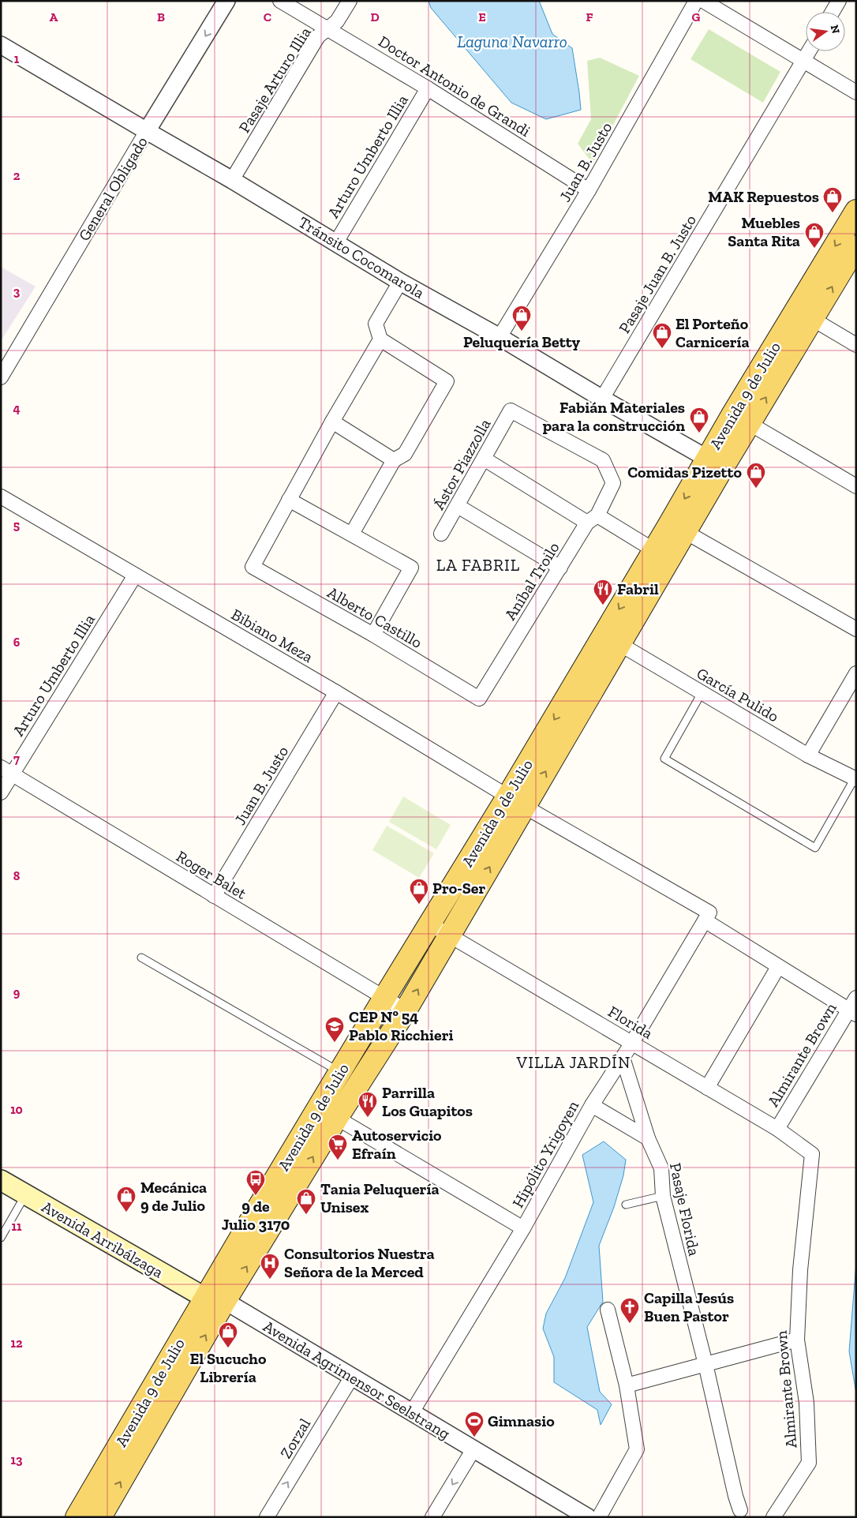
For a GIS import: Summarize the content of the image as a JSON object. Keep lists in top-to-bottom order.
{
  "streets": {
    "main road": ["Avenida 9 de Julio", "Avenida Arribálzaga"],
    "street": [
      "Pasaje Arturo Illia",
      "Doctor Antonio de Grandi",
      "Arturo Umberto Illia",
      "Juan B. Justo",
      "General Obligado",
      "Tránsito Cocomarola",
      "Pasaje Juan B. Justo",
      "Ástor Piazzolla",
      "Aníbal Troilo",
      "Alberto Castillo",
      "Bibiano Meza",
      "García Pulido",
      "Roger Balet",
      "Florida",
      "Almirante Brown",
      "Hipólito Yrigoyen",
      "Pasaje Florida",
      "Avenida Agrimensor Seelstrang",
      "Zorzal"
    ]
  },
  "crossings": [
    ["Pasaje Arturo Illia", "Doctor Antonio de Grandi"],
    ["Pasaje Arturo Illia", "Tránsito Cocomarola"],
    ["Doctor Antonio de Grandi", "Arturo Umberto Illia"],
    ["Doctor Antonio de Grandi", "Juan B. Justo"],
    ["Arturo Umberto Illia", "Tránsito Cocomarola"],
    ["Arturo Umberto Illia", "Bibiano Meza"],
    ["Arturo Umberto Illia", "Roger Balet"],
    ["Juan B. Justo", "Tránsito Cocomarola"],
    ["Juan B. Justo", "Bibiano Meza"],
    ["Juan B. Justo", "Roger Balet"],
    ["General Obligado", "Tránsito Cocomarola"],
    ["Tránsito Cocomarola", "Pasaje Juan B. Justo"],
    ["Tránsito Cocomarola", "Avenida 9 de Julio"],
    ["Avenida 9 de Julio", "Bibiano Meza"],
    ["Avenida 9 de Julio", "García Pulido"],
    ["Avenida 9 de Julio", "Roger Balet"],
    ["Avenida 9 de Julio", "Florida"],
    ["Avenida 9 de Julio", "Avenida Arribálzaga"],
    ["Avenida 9 de Julio", "Avenida Agrimensor Seelstrang"],
    ["Ástor Piazzolla", "Aníbal Troilo"],
    ["Aníbal Troilo", "Alberto Castillo"],
    ["Bibiano Meza", "Almirante Brown"],
    ["Bibiano Meza", "Hipólito Yrigoyen"],
    ["Florida", "Almirante Brown"],
    ["Florida", "Hipólito Yrigoyen"],
    ["Hipólito Yrigoyen", "Pasaje Florida"],
    ["Hipólito Yrigoyen", "Avenida Agrimensor Seelstrang"],
    ["Avenida Arribálzaga", "Avenida Agrimensor Seelstrang"],
    ["Avenida Agrimensor Seelstrang", "Zorzal"]
  ],
  "one_way": ["Zorzal"],
  "districts": ["LA FABRIL", "VILLA JARDÍN"],
  "water": ["Laguna Navarro"],
  "places": {
    "shop": [
      "MAK Repuestos",
      "Muebles Santa Rita",
      "Peluquería Betty",
      "El Porteño Carnicería",
      "Fabián Materiales para la construcción",
      "Comidas Pizetto",
      "Pro-Ser",
      "Mecánica 9 de Julio",
      "Tania Peluquería Unisex",
      "El Sucucho Librería"
    ],
    "restaurant": ["Fabril", "Parrilla Los Guapitos"],
    "school or university": ["CEP Nº 54 Pablo Ricchieri"],
    "supermarket": ["Autoservicio Efraín"],
    "bus stop": ["9 de Julio 3170"],
    "hospital": ["Consultorios Nuestra Señora de la Merced"],
    "church": ["Capilla Jesús Buen Pastor"],
    "sports": ["Gimnasio"]
  },
  "north": "right",
  "grid": {
    "columns": [
      "A",
      "B",
      "C",
      "D",
      "E",
      "F",
      "G"
    ],
    "rows": [
      "1",
      "2",
      "3",
      "4",
      "5",
      "6",
      "7",
      "8",
      "9",
      "10",
      "11",
      "12",
      "13"
    ]
  }
}
